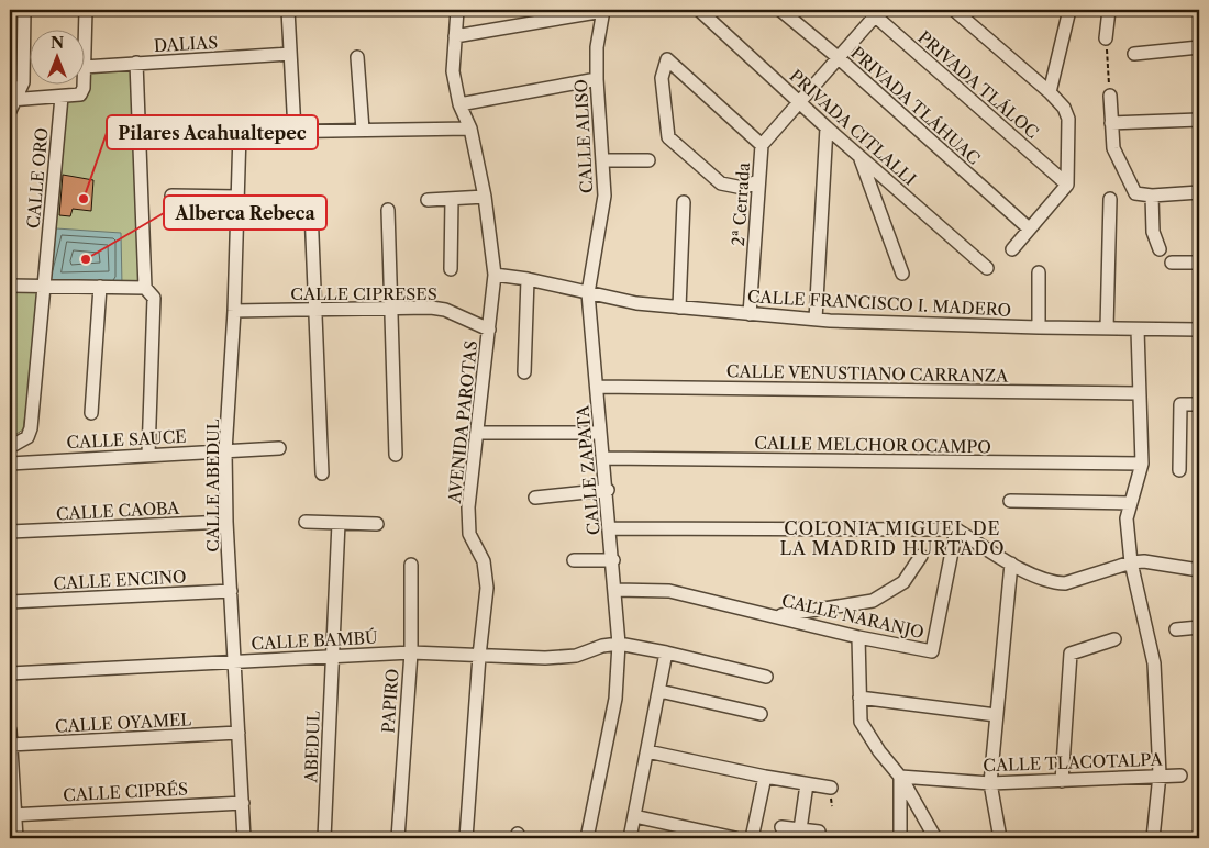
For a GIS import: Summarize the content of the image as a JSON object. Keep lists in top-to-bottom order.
{
  "streets": {
    "street": [
      "DALIAS",
      "PRIVADA TLÁLOC",
      "PRIVADA TLÁHUAC",
      "PRIVADA CITLALLI",
      "CALLE ALISO",
      "CALLE ORO",
      "2ª Cerrada",
      "CALLE CIPRESES",
      "CALLE FRANCISCO I. MADERO",
      "CALLE VENUSTIANO CARRANZA",
      "AVENIDA PAROTAS",
      "CALLE SAUCE",
      "CALLE MELCHOR OCAMPO",
      "CALLE ZAPATA",
      "CALLE ABEDUL",
      "CALLE CAOBA",
      "CALLE ENCINO",
      "CALLE NARANJO",
      "CALLE BAMBÚ",
      "PAPIRO",
      "CALLE OYAMEL",
      "ABEDUL",
      "CALLE TLACOTALPA",
      "CALLE CIPRÉS"
    ]
  },
  "crossings": [
    ["PRIVADA TLÁLOC", "2ª Cerrada"],
    ["PRIVADA TLÁHUAC", "2ª Cerrada"],
    ["PRIVADA CITLALLI", "2ª Cerrada"],
    ["CALLE ALISO", "CALLE FRANCISCO I. MADERO"],
    ["CALLE ALISO", "CALLE ZAPATA"],
    ["2ª Cerrada", "CALLE FRANCISCO I. MADERO"],
    ["CALLE CIPRESES", "AVENIDA PAROTAS"],
    ["CALLE CIPRESES", "CALLE ABEDUL"],
    ["CALLE FRANCISCO I. MADERO", "AVENIDA PAROTAS"],
    ["CALLE FRANCISCO I. MADERO", "CALLE ZAPATA"],
    ["CALLE VENUSTIANO CARRANZA", "CALLE ZAPATA"],
    ["AVENIDA PAROTAS", "CALLE BAMBÚ"],
    ["CALLE SAUCE", "CALLE ABEDUL"],
    ["CALLE MELCHOR OCAMPO", "CALLE ZAPATA"],
    ["CALLE ZAPATA", "CALLE NARANJO"],
    ["CALLE ZAPATA", "CALLE BAMBÚ"],
    ["CALLE ABEDUL", "CALLE CAOBA"],
    ["CALLE ABEDUL", "CALLE ENCINO"],
    ["CALLE ABEDUL", "CALLE BAMBÚ"],
    ["CALLE ABEDUL", "CALLE OYAMEL"],
    ["CALLE ABEDUL", "CALLE CIPRÉS"],
    ["CALLE BAMBÚ", "PAPIRO"],
    ["CALLE BAMBÚ", "ABEDUL"]
  ],
  "districts": ["COLONIA MIGUEL DE LA MADRID HURTADO"],
  "places": ["Pilares Acahualtepec", "Alberca Rebeca"],
  "north": "top"
}
